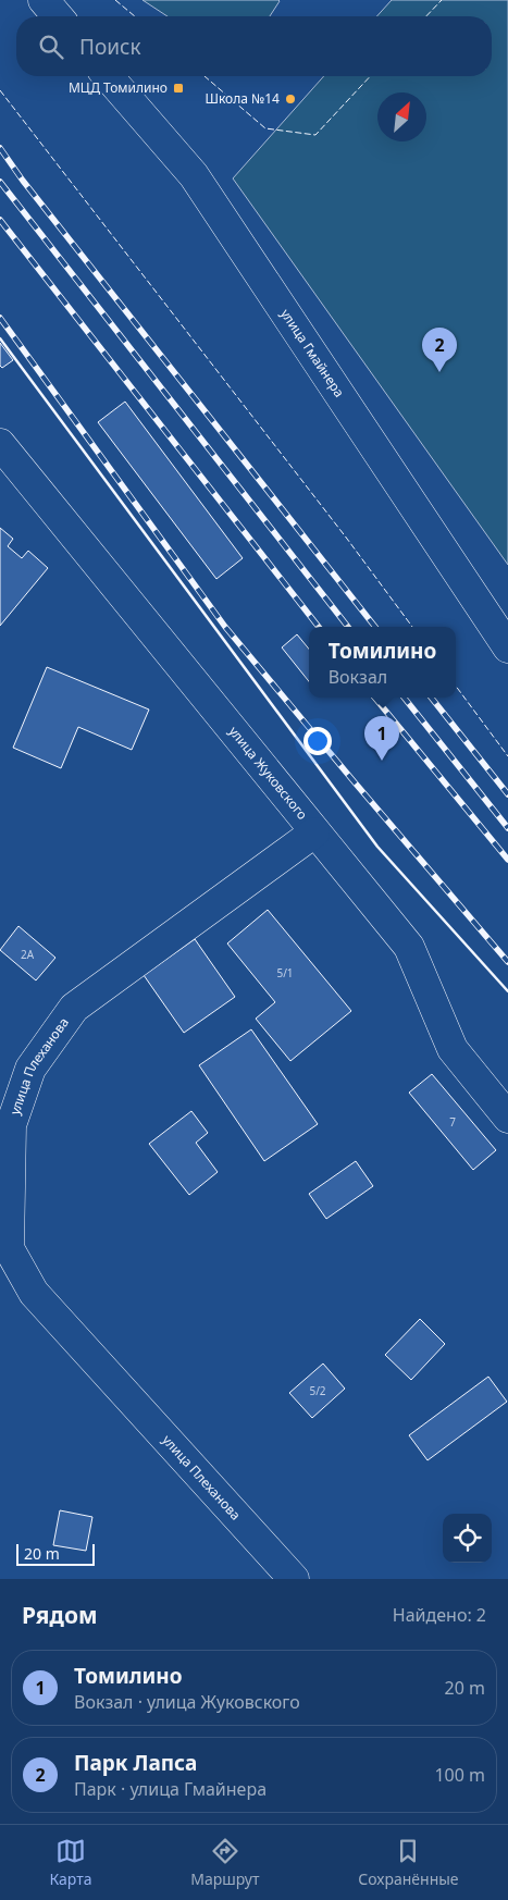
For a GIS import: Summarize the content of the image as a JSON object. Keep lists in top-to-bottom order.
{
  "streets": {
    "street": ["улица Гмайнера", "улица Жуковского", "улица Плеханова"]
  },
  "crossings": [
    ["улица Жуковского", "улица Плеханова"]
  ],
  "places": {
    "transit": ["МЦД Томилино"],
    "other": ["Школа №14"]
  },
  "house_numbers": [
    "2А",
    "5/1",
    "7",
    "5/2"
  ],
  "scale_bar": "20 m",
  "north": "top right",
  "page": {
    "search": "Поиск",
    "pins": ["2", "1"],
    "popup": ["Томилино", "Вокзал"],
    "scale": "20 m",
    "heading": ["Рядом", "Найдено: 2"],
    "list": [
      {
        "mark": "1",
        "name": "Томилино",
        "note": "Вокзал · улица Жуковского",
        "value": "20 m"
      },
      {
        "mark": "2",
        "name": "Парк Лапса",
        "note": "Парк · улица Гмайнера",
        "value": "100 m"
      }
    ],
    "nav": ["Карта", "Маршрут", "Сохранённые"]
  }
}
